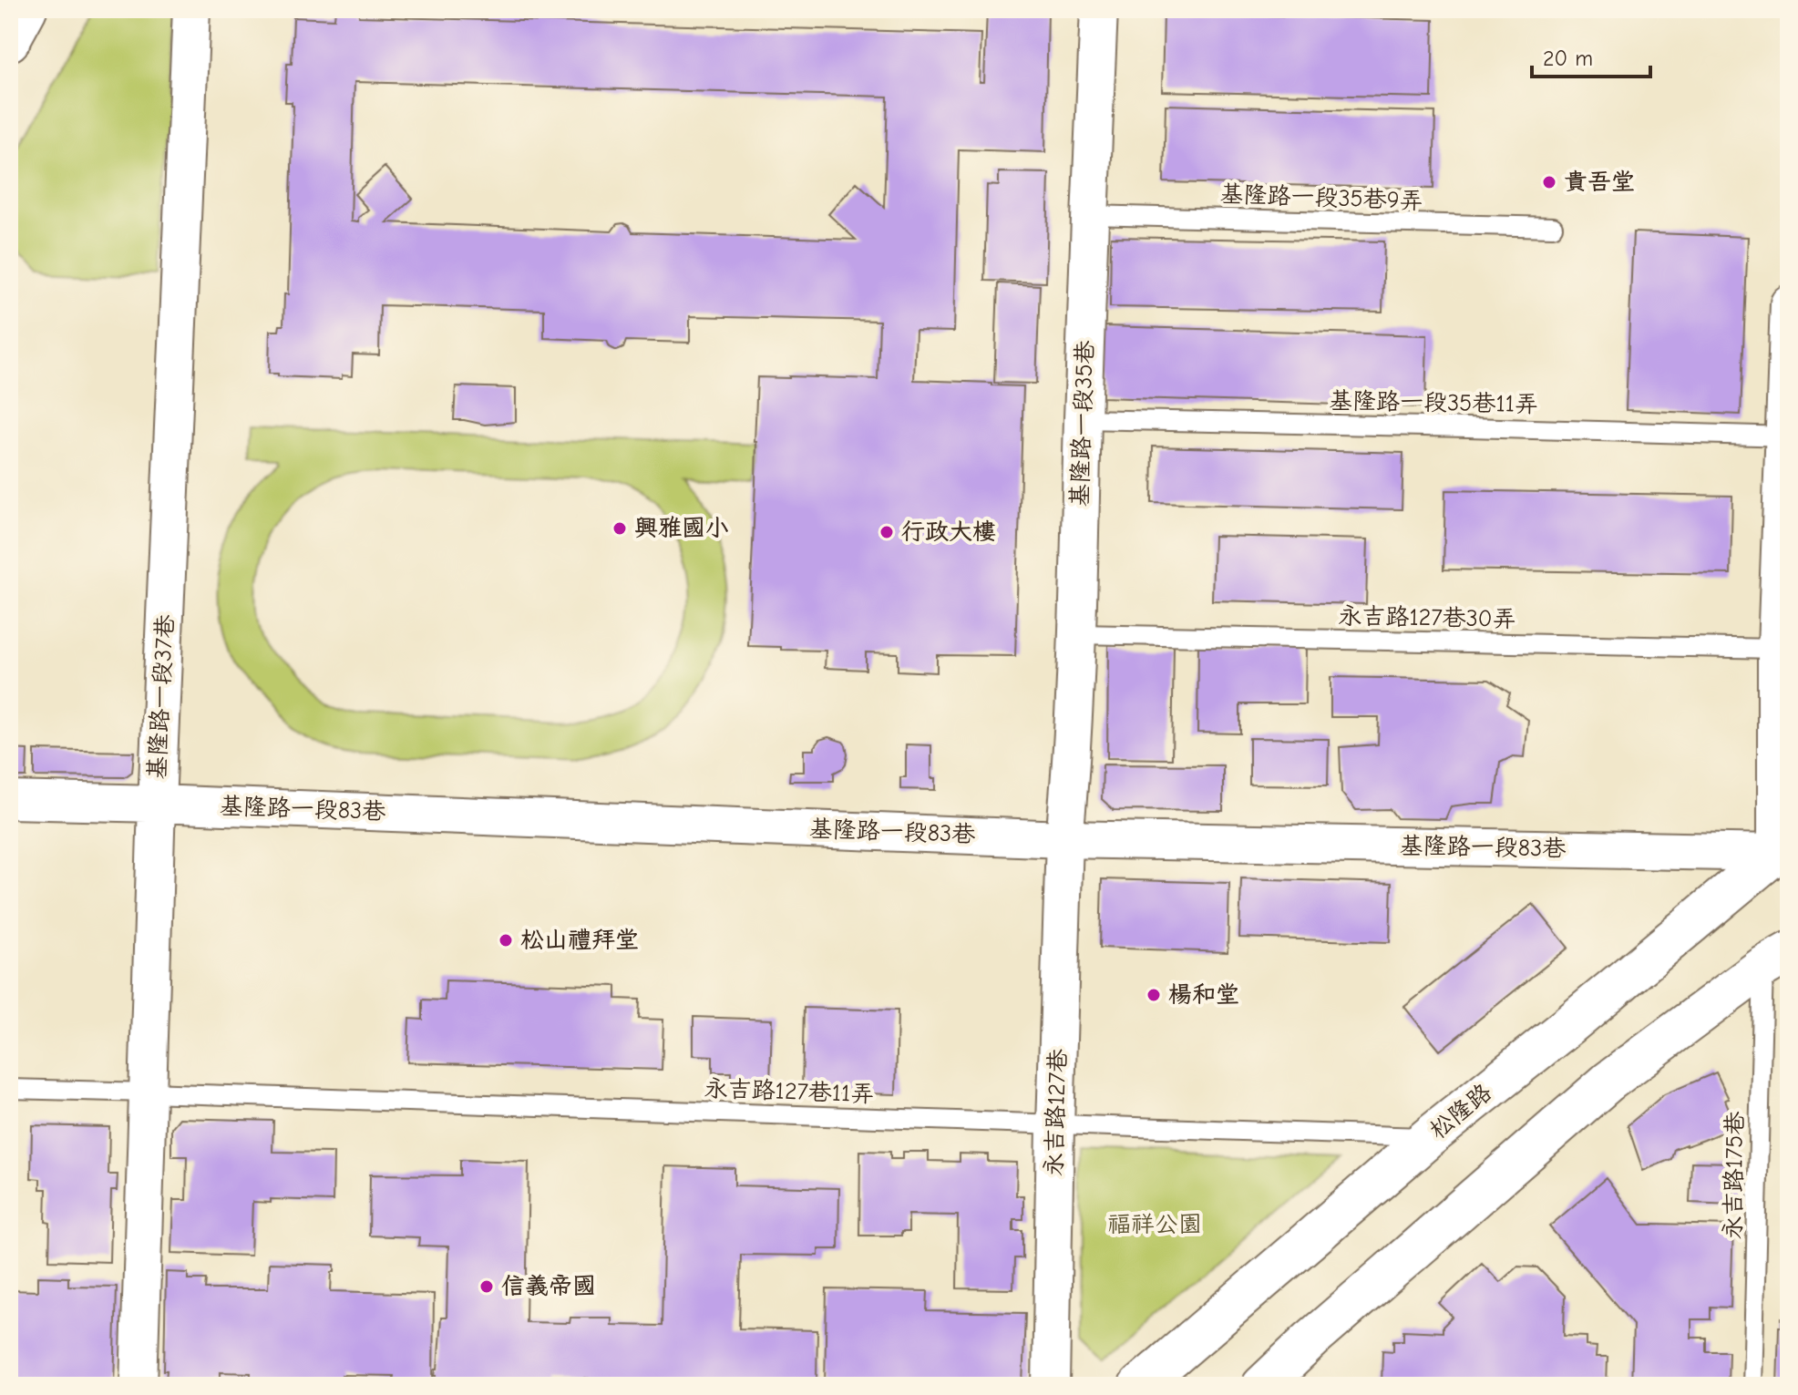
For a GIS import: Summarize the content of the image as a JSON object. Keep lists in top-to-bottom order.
{
  "streets": {
    "street": [
      "基隆路一段35巷",
      "基隆路一段37巷",
      "基隆路一段83巷",
      "松隆路",
      "永吉路127巷"
    ],
    "lane": [
      "基隆路一段35巷9弄",
      "基隆路一段35巷11弄",
      "永吉路127巷30弄",
      "永吉路127巷11弄",
      "永吉路175巷"
    ]
  },
  "crossings": [
    ["基隆路一段35巷9弄", "基隆路一段35巷"],
    ["基隆路一段35巷11弄", "基隆路一段35巷"],
    ["基隆路一段35巷", "永吉路127巷30弄"],
    ["基隆路一段35巷", "基隆路一段83巷"],
    ["基隆路一段35巷", "永吉路127巷"],
    ["基隆路一段37巷", "基隆路一段83巷"],
    ["基隆路一段37巷", "永吉路127巷11弄"],
    ["基隆路一段83巷", "松隆路"],
    ["基隆路一段83巷", "永吉路127巷"],
    ["永吉路127巷11弄", "松隆路"],
    ["永吉路127巷11弄", "永吉路127巷"]
  ],
  "parks": ["福祥公園"],
  "places": [
    "貴吾堂",
    "興雅國小",
    "行政大樓",
    "松山禮拜堂",
    "楊和堂",
    "信義帝國"
  ],
  "scale_bar": "20 m"
}
